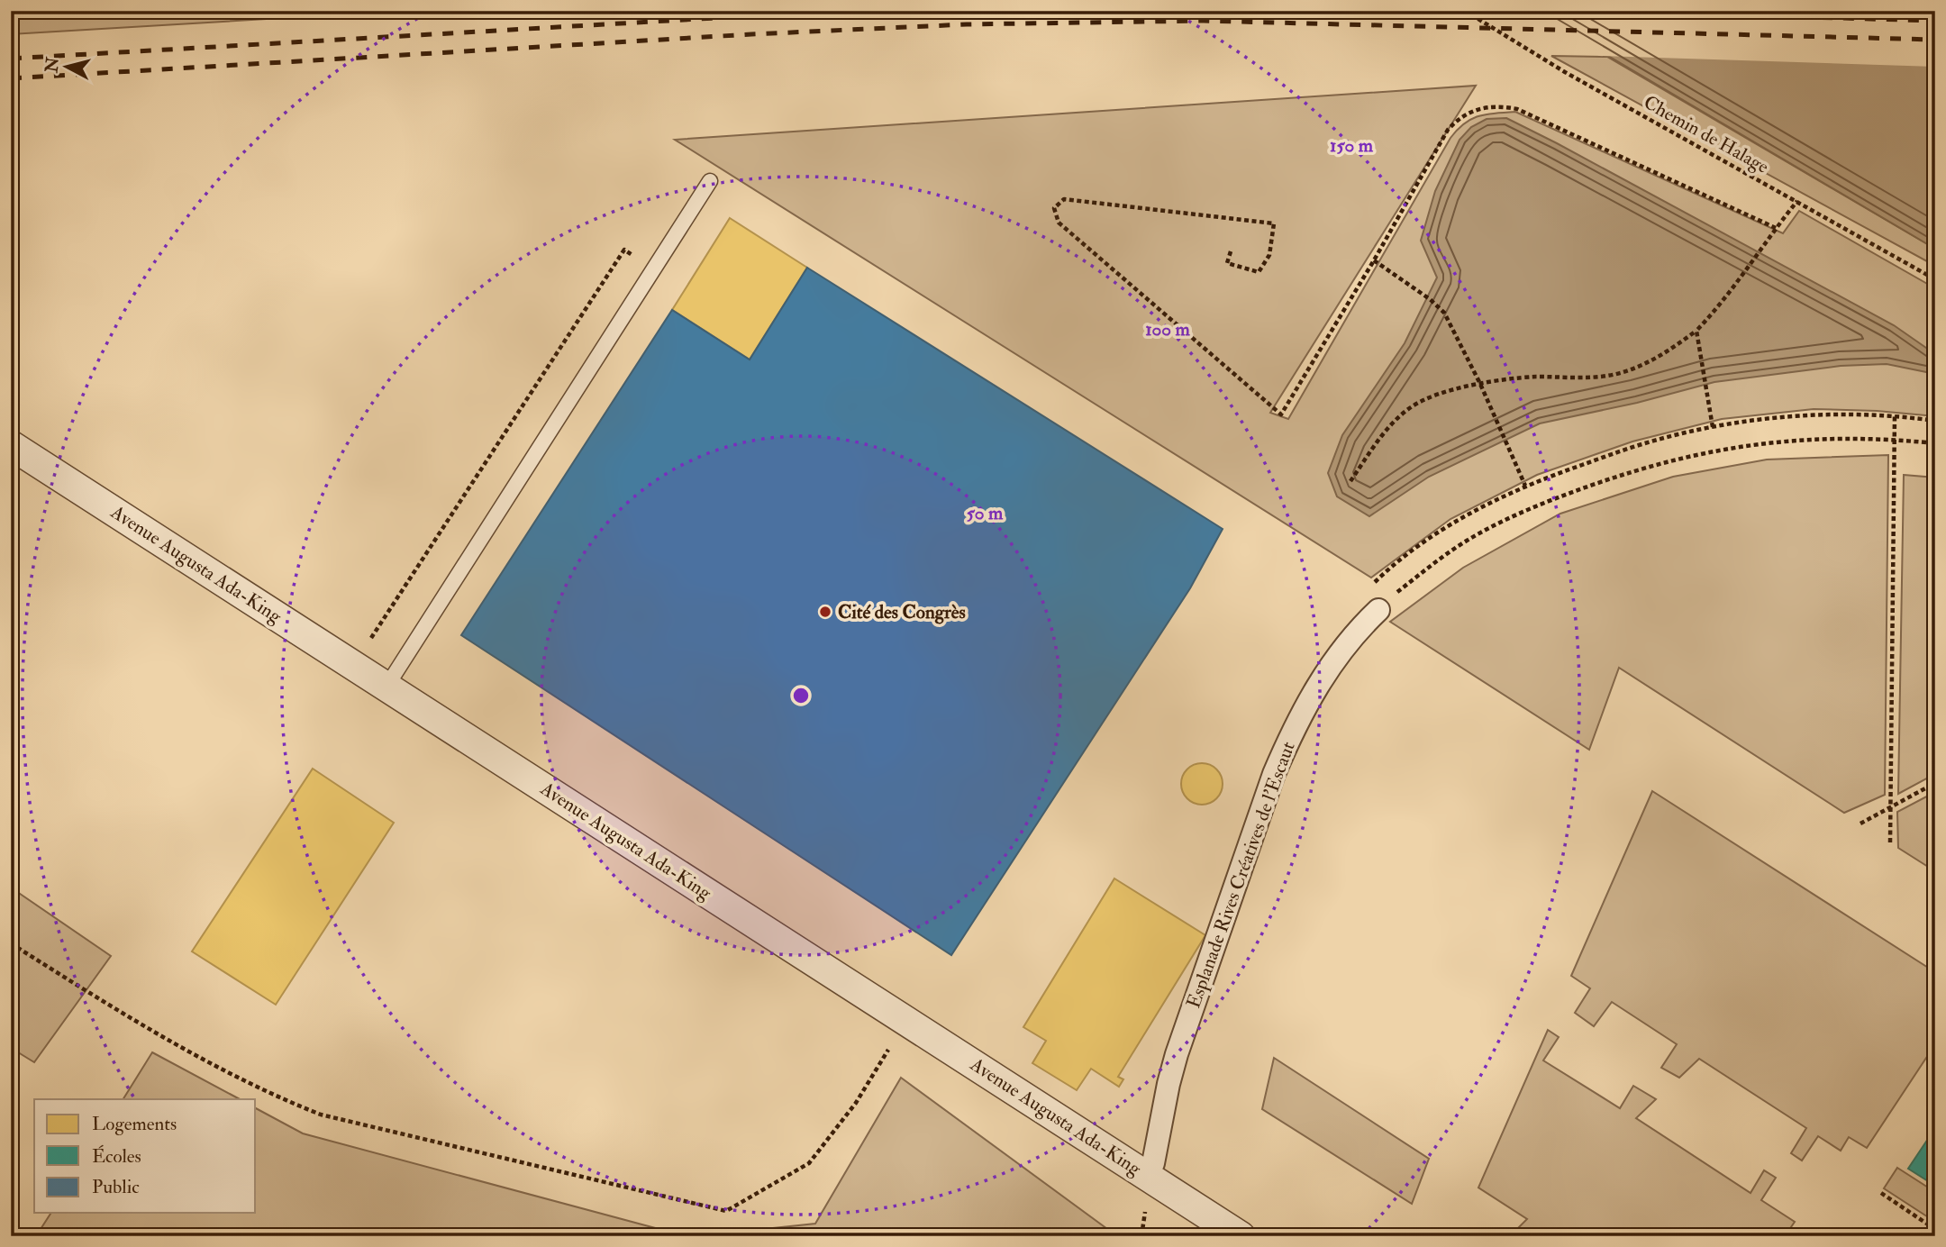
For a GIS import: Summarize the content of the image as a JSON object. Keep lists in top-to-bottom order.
{
  "streets": {
    "street": ["Avenue Augusta Ada-King", "Esplanade Rives Créatives de l'Escaut"],
    "path": ["Chemin de Halage"]
  },
  "places": ["Cité des Congrès"],
  "legend": ["Logements", "Écoles", "Public"],
  "north": "left",
  "rings": ["150 m", "100 m", "50 m"]
}
